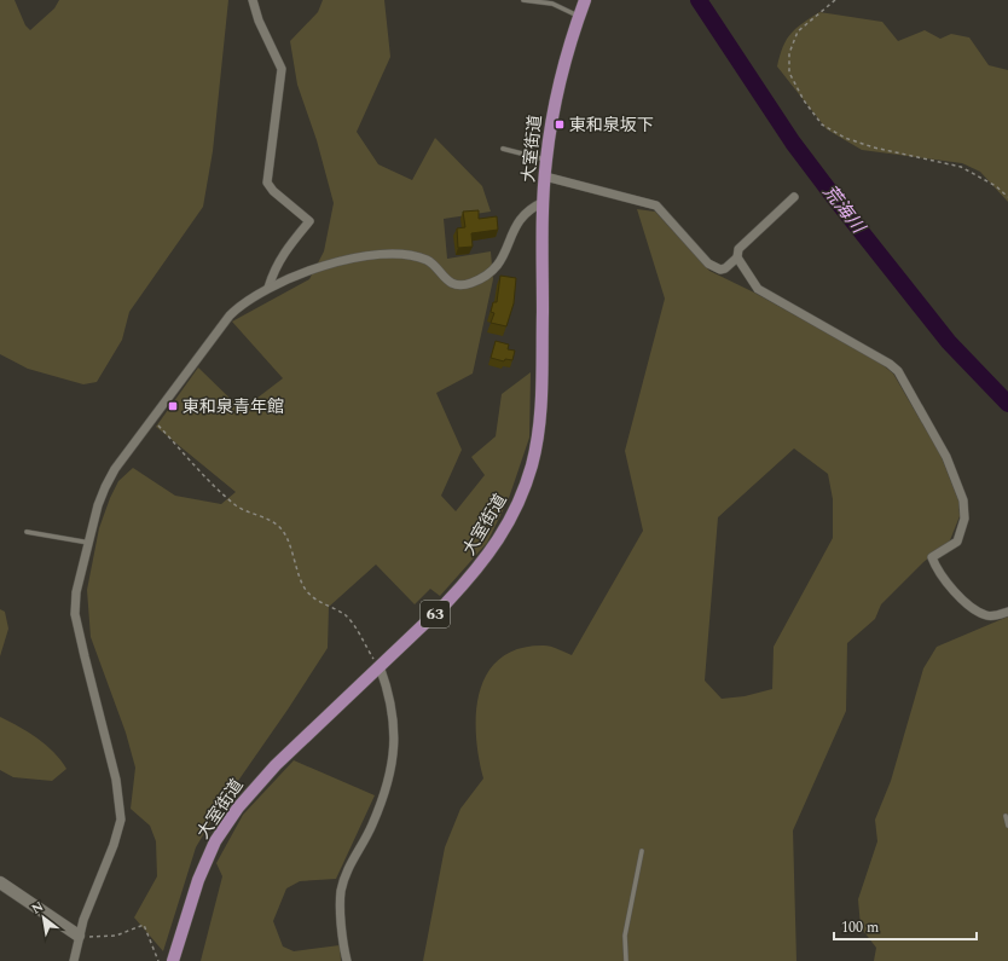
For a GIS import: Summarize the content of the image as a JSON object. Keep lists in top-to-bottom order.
{
  "streets": {
    "main road": ["大室街道", "63"]
  },
  "water": ["荒海川"],
  "places": {
    "transit": ["東和泉坂下", "東和泉青年館"]
  },
  "scale_bar": "100 m",
  "north": "top left"
}
